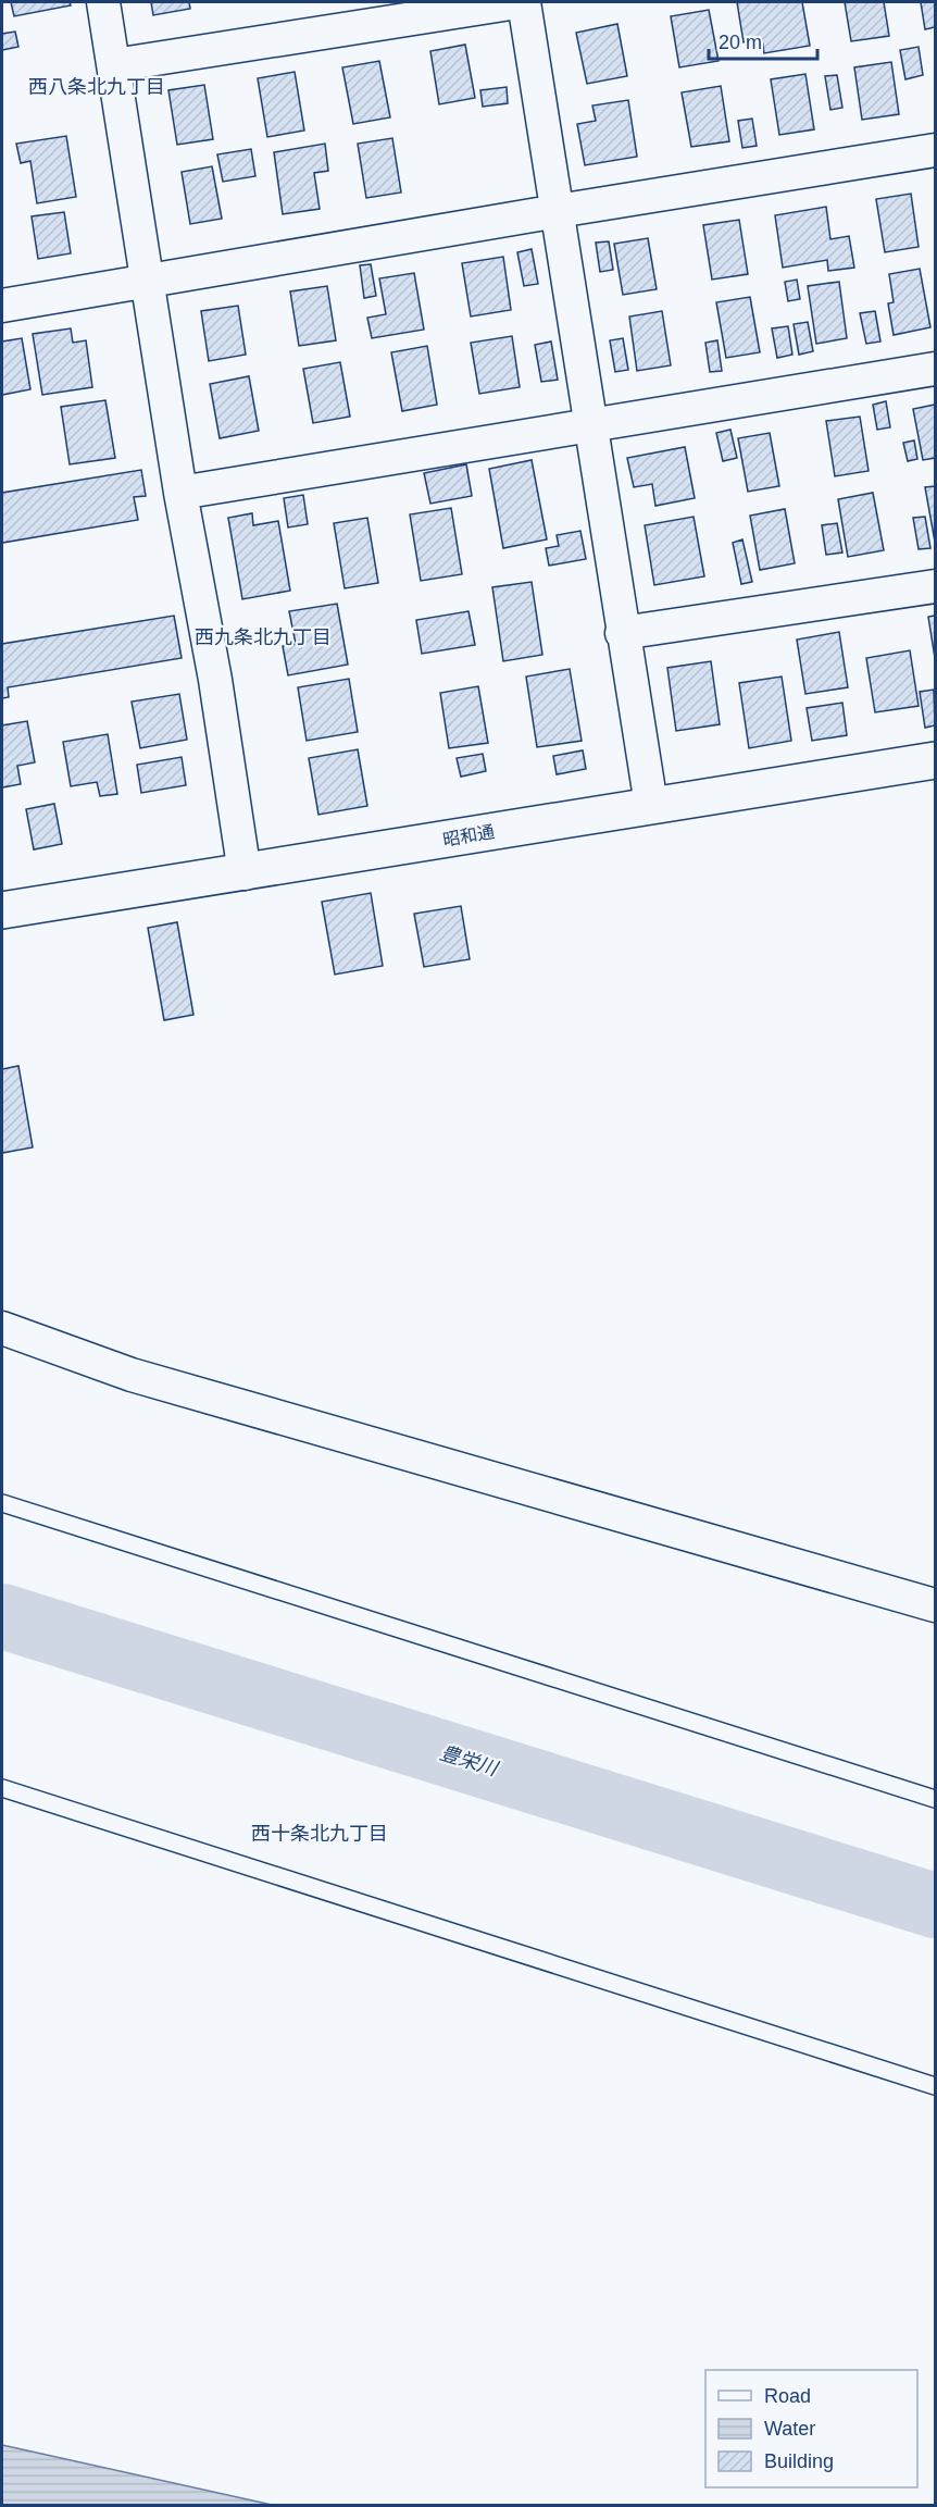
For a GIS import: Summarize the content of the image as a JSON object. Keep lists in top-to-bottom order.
{
  "streets": {
    "street": ["昭和通"]
  },
  "districts": ["西八条北九丁目", "西九条北九丁目", "西十条北九丁目"],
  "water": ["豊栄川"],
  "legend": ["Road", "Water", "Building"],
  "scale_bar": "20 m"
}
